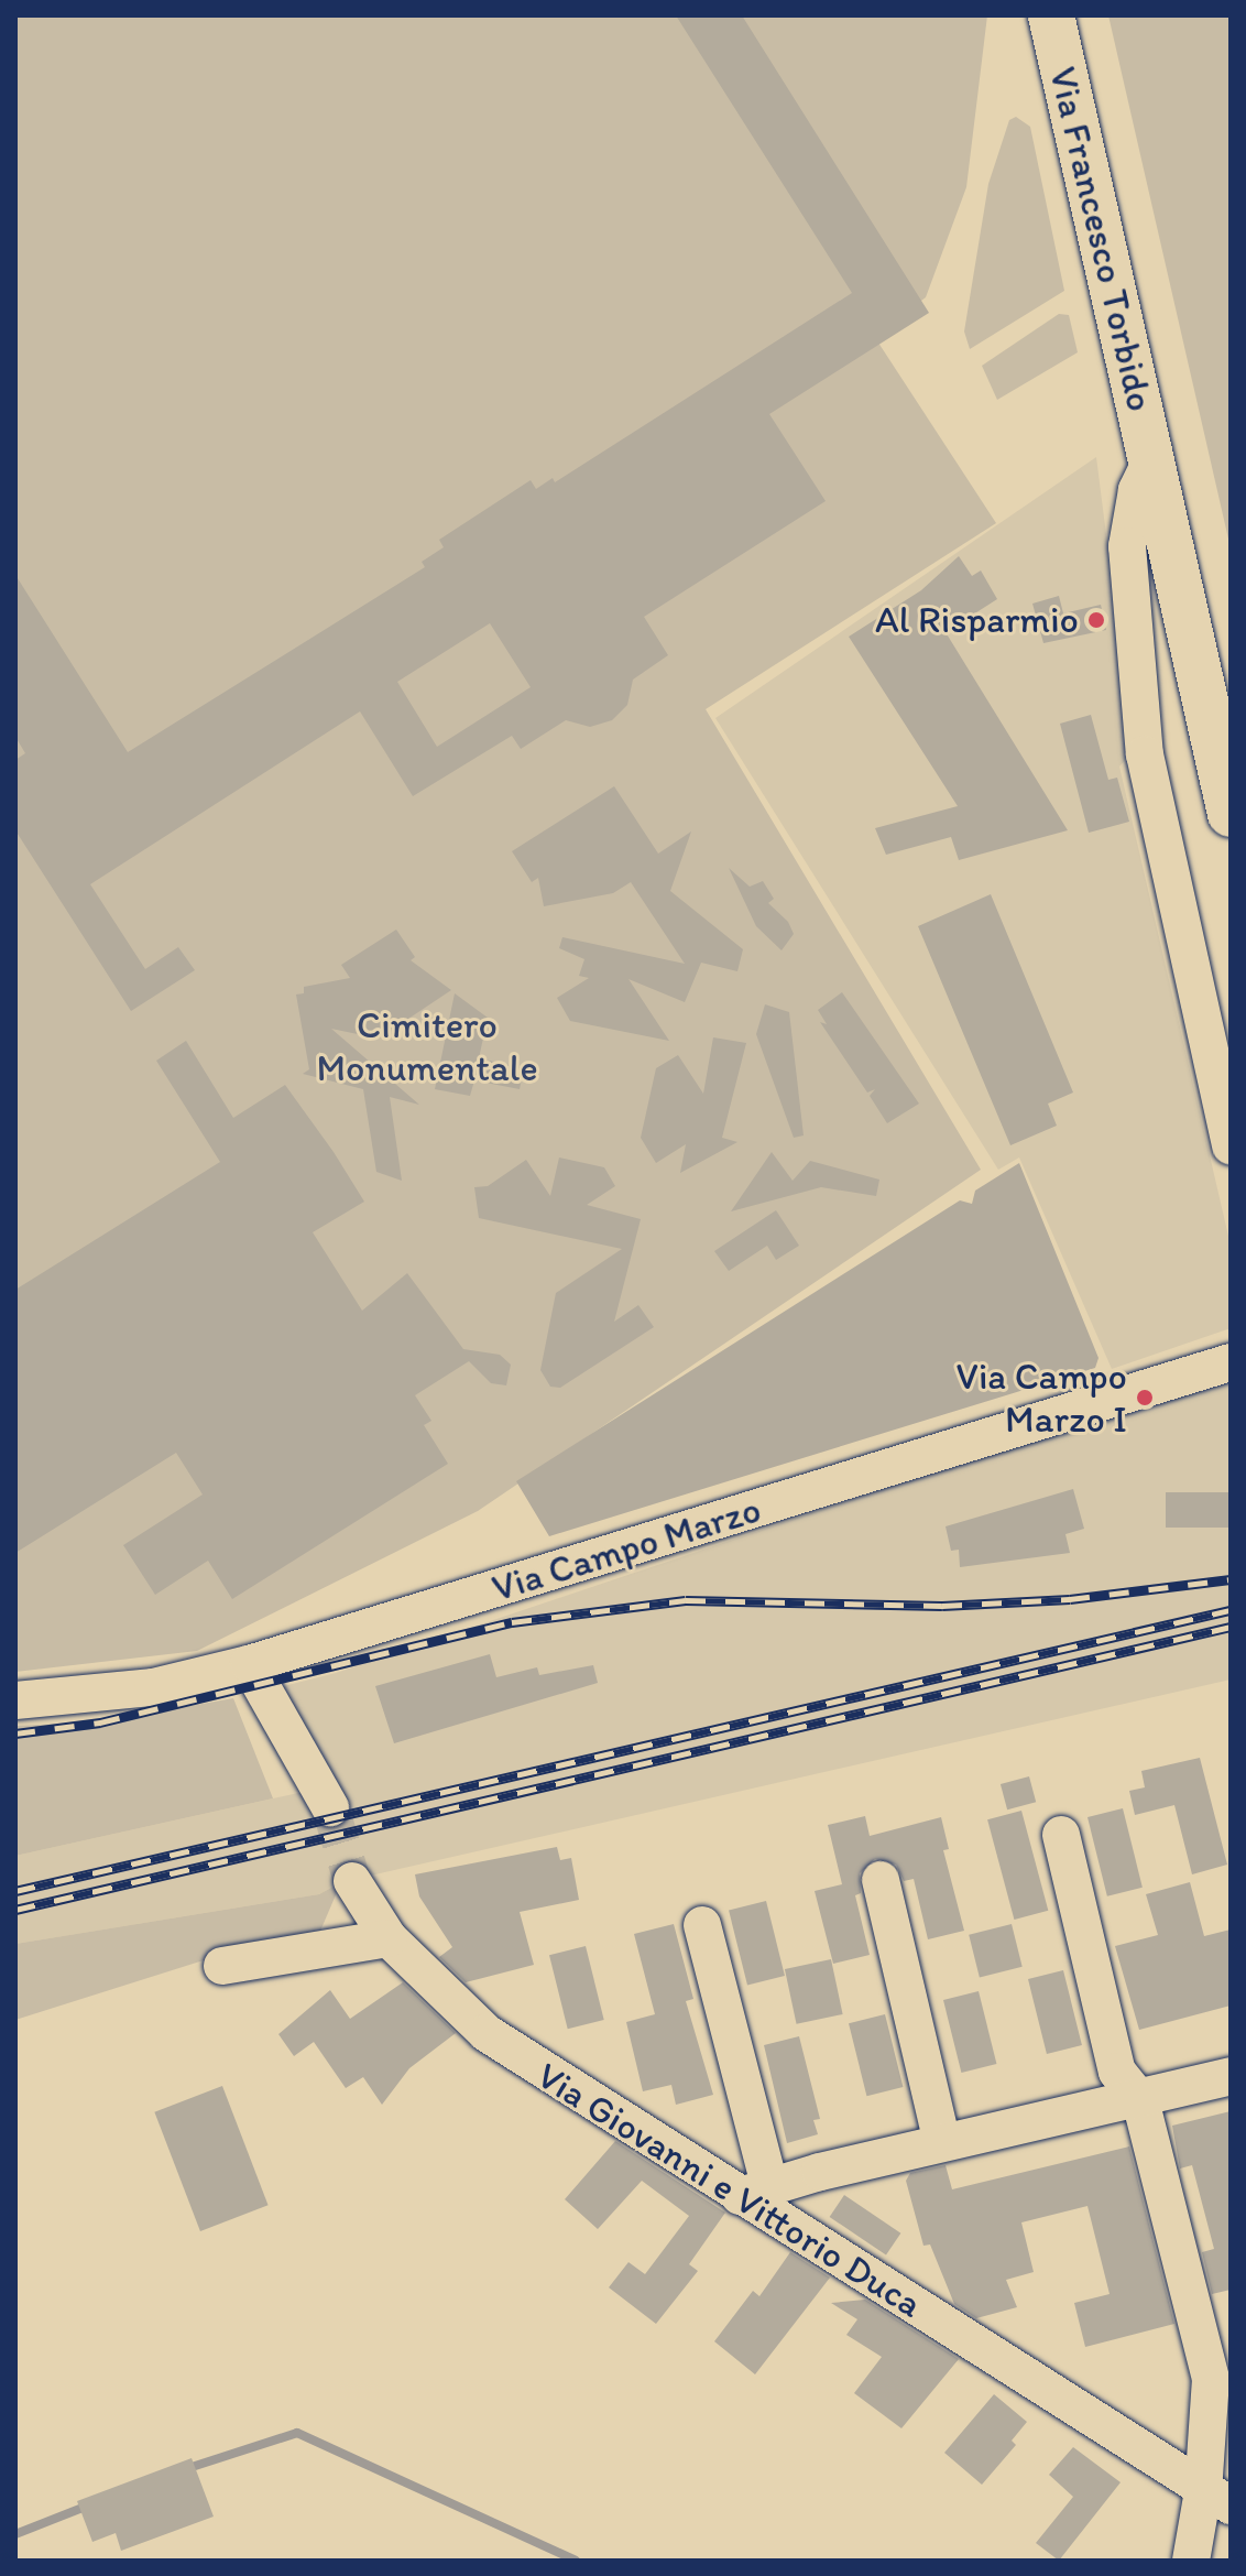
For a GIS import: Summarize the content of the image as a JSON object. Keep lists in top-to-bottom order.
{
  "streets": {
    "main road": ["Via Francesco Torbido"],
    "street": ["Via Campo Marzo", "Via Giovanni e Vittorio Duca"]
  },
  "parks": ["Cimitero Monumentale"],
  "places": ["Al Risparmio", "Via Campo Marzo I"]
}
